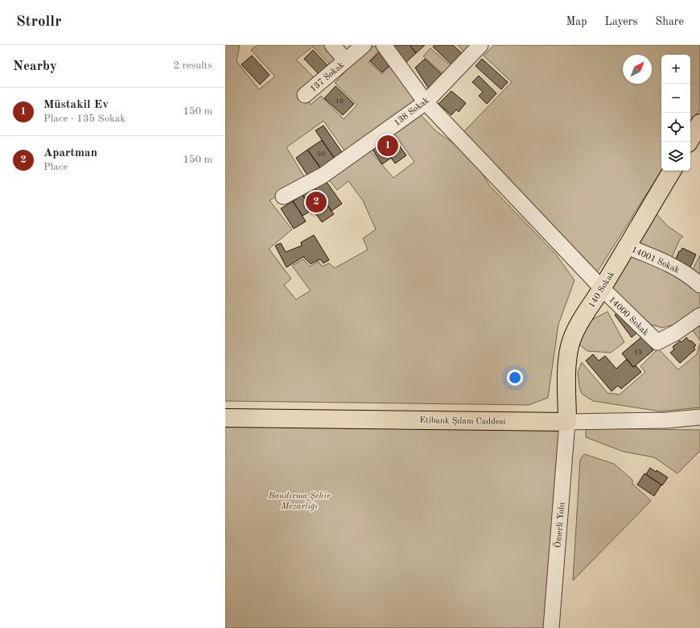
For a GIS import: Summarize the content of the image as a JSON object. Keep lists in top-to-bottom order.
{
  "streets": {
    "main road": ["140 Sokak", "Etibank Şılam Caddesi"],
    "street": [
      "137 Sokak",
      "138 Sokak",
      "14001 Sokak",
      "14000 Sokak",
      "Ömerli Yolu"
    ]
  },
  "crossings": [
    ["138 Sokak", "14000 Sokak"],
    ["14001 Sokak", "140 Sokak"],
    ["140 Sokak", "14000 Sokak"],
    ["140 Sokak", "Etibank Şılam Caddesi"],
    ["140 Sokak", "Ömerli Yolu"],
    ["Etibank Şılam Caddesi", "Ömerli Yolu"]
  ],
  "parks": ["Bandırma Şehir Mezarlığı"],
  "house_numbers": ["16", "58", "13"],
  "north": "top right",
  "page": {
    "header": "Strollr",
    "nav": ["Map", "Layers", "Share"],
    "heading": ["Nearby", "2 results"],
    "map_buttons": ["+", "−"],
    "list": [
      {
        "mark": "1",
        "name": "Müstakil Ev",
        "note": "Place · 135 Sokak",
        "value": "150 m"
      },
      {
        "mark": "2",
        "name": "Apartman",
        "note": "Place",
        "value": "150 m"
      }
    ],
    "pins": ["1", "2"]
  }
}
